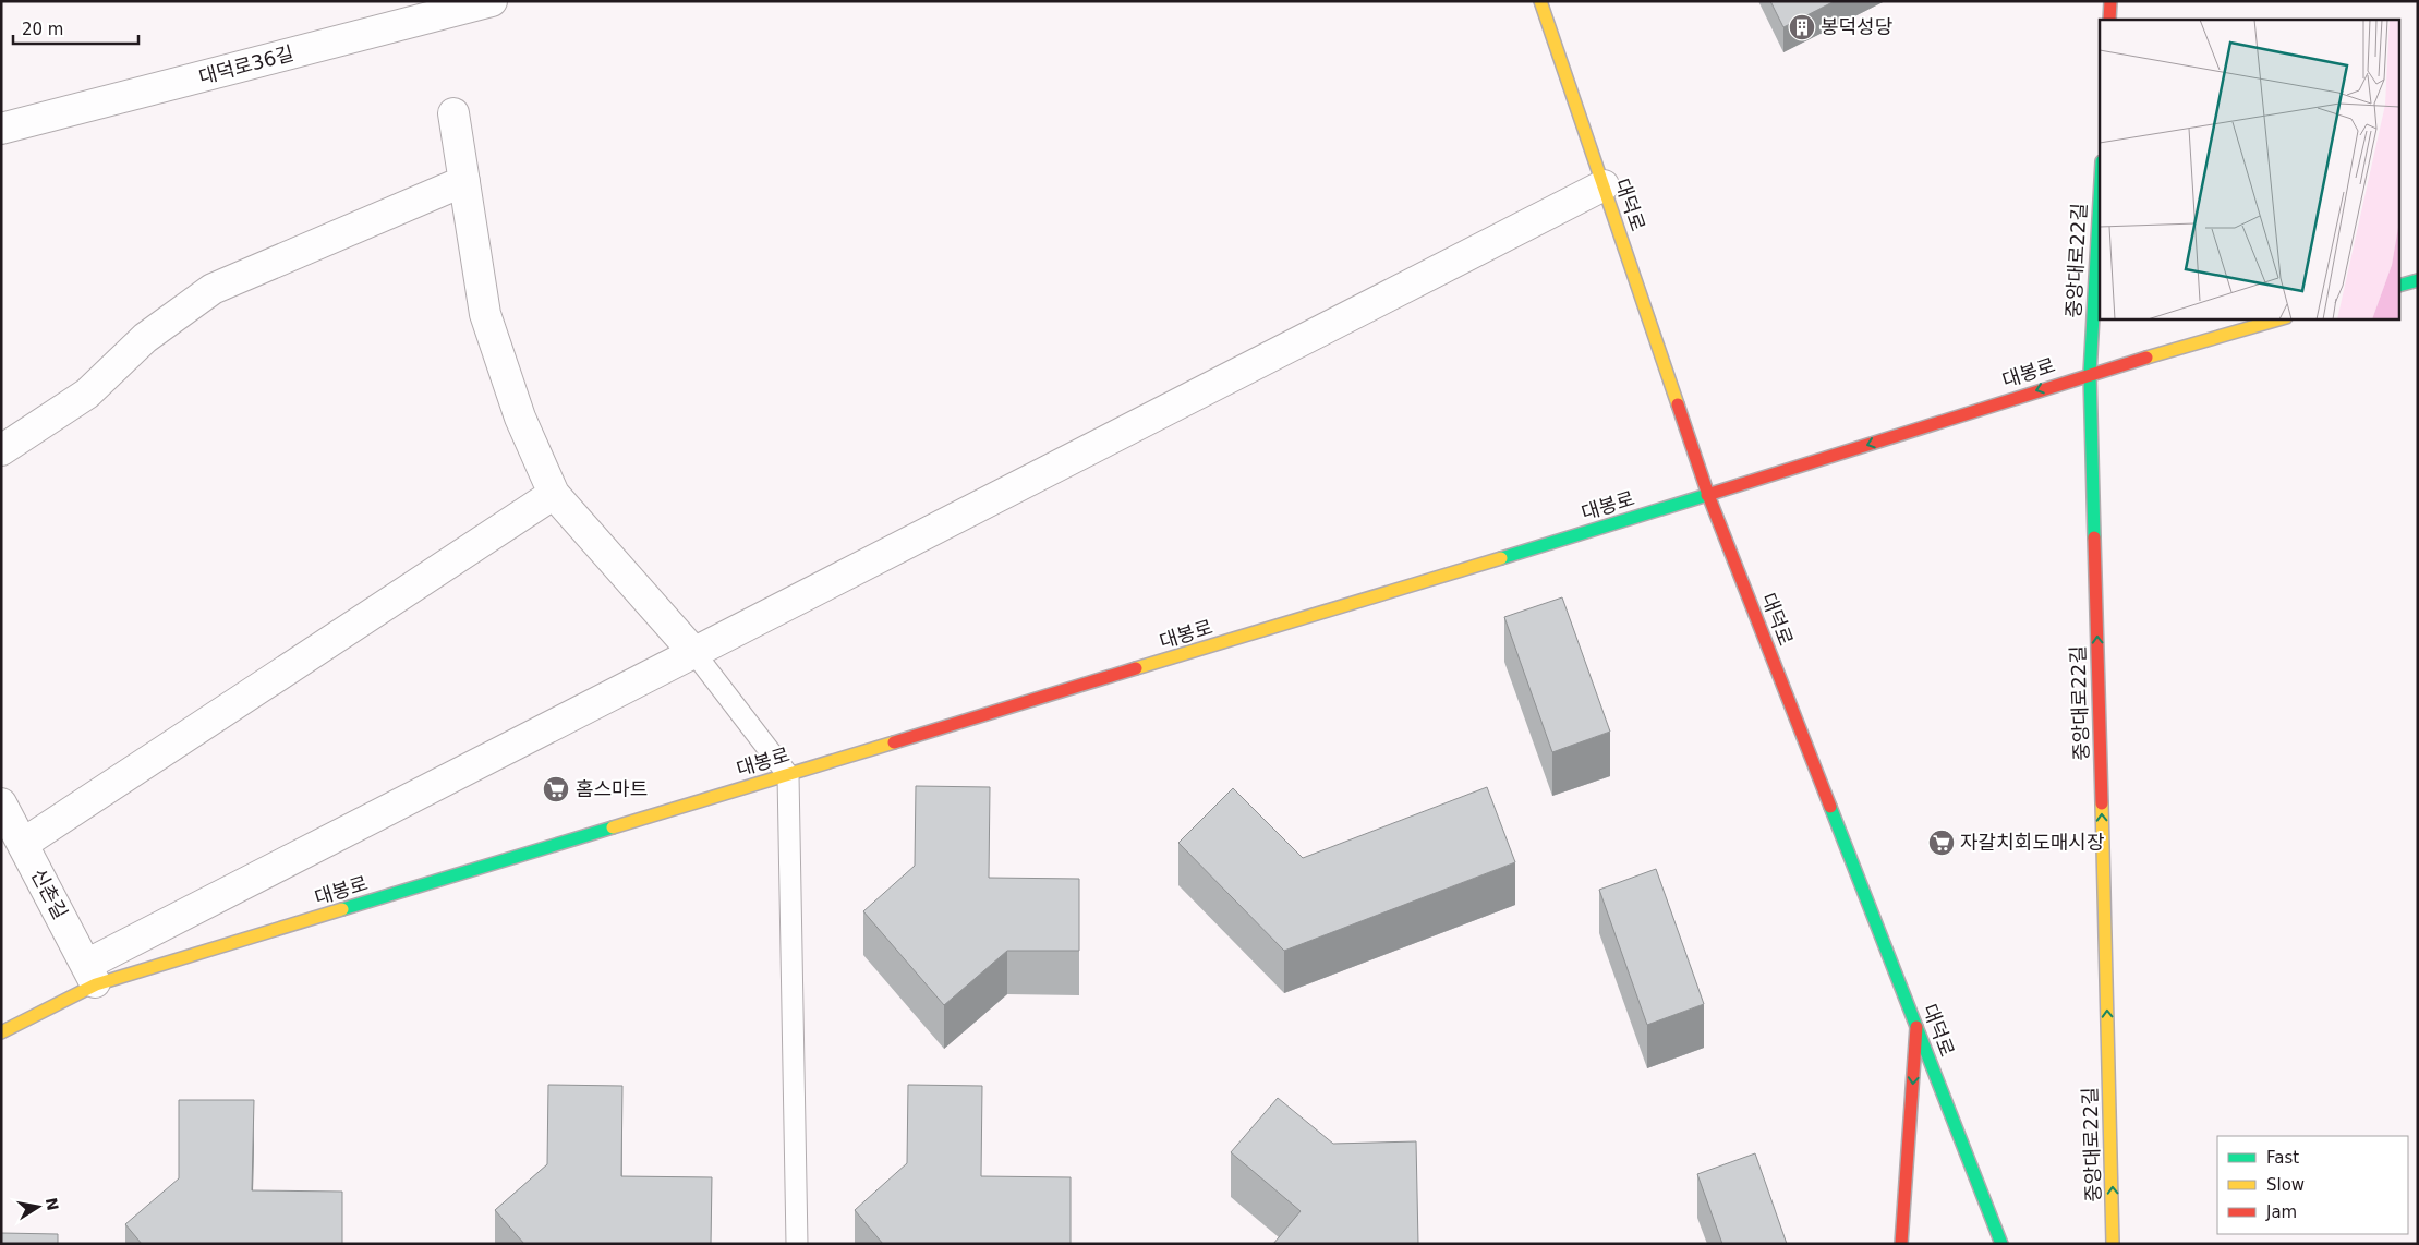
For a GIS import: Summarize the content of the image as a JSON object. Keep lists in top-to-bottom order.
{
  "streets": {
    "main road": ["대덕로", "중앙대로22길", "대봉로"],
    "street": ["대덕로36길", "신촌길"]
  },
  "crossings": [
    ["대덕로", "대봉로"],
    ["중앙대로22길", "대봉로"],
    ["대봉로", "신촌길"]
  ],
  "one_way": ["중앙대로22길"],
  "places": {
    "building": ["봉덕성당"],
    "supermarket": ["홈스마트", "자갈치회도매시장"]
  },
  "legend": ["Fast", "Slow", "Jam"],
  "scale_bar": "20 m",
  "north": "right"
}
